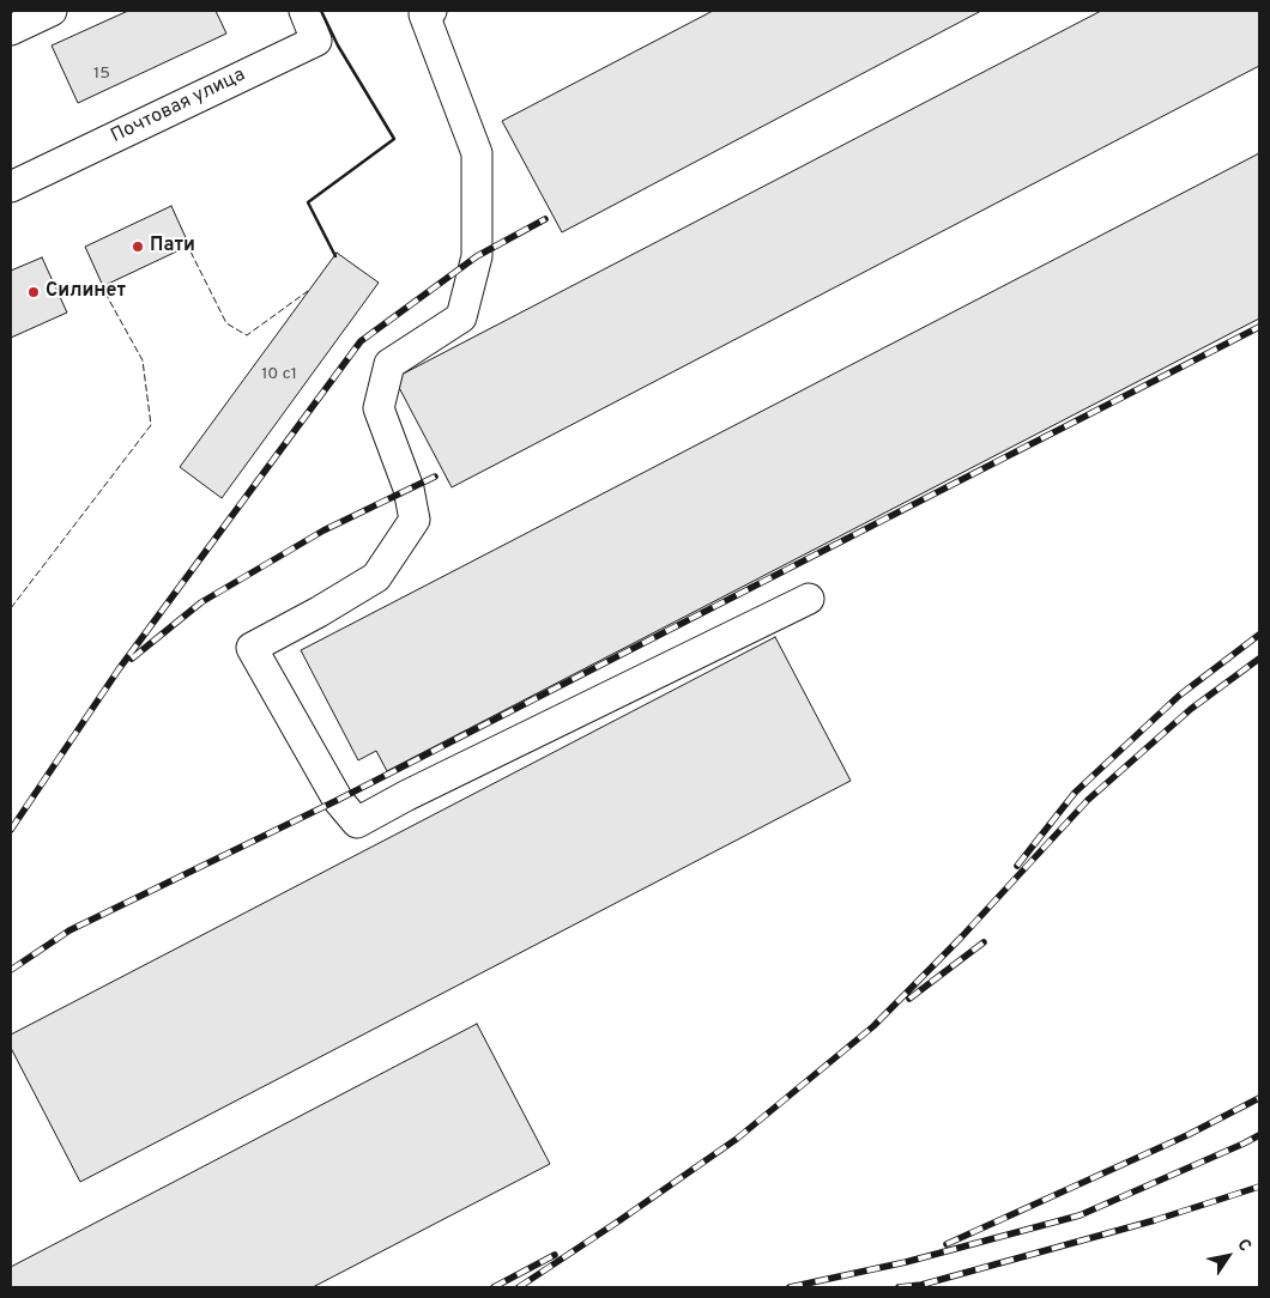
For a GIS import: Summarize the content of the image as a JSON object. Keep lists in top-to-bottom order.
{
  "streets": {
    "street": ["Почтовая улица"]
  },
  "places": ["Пати", "Силинет"],
  "house_numbers": ["15", "10 с1"],
  "north": "top right"
}
